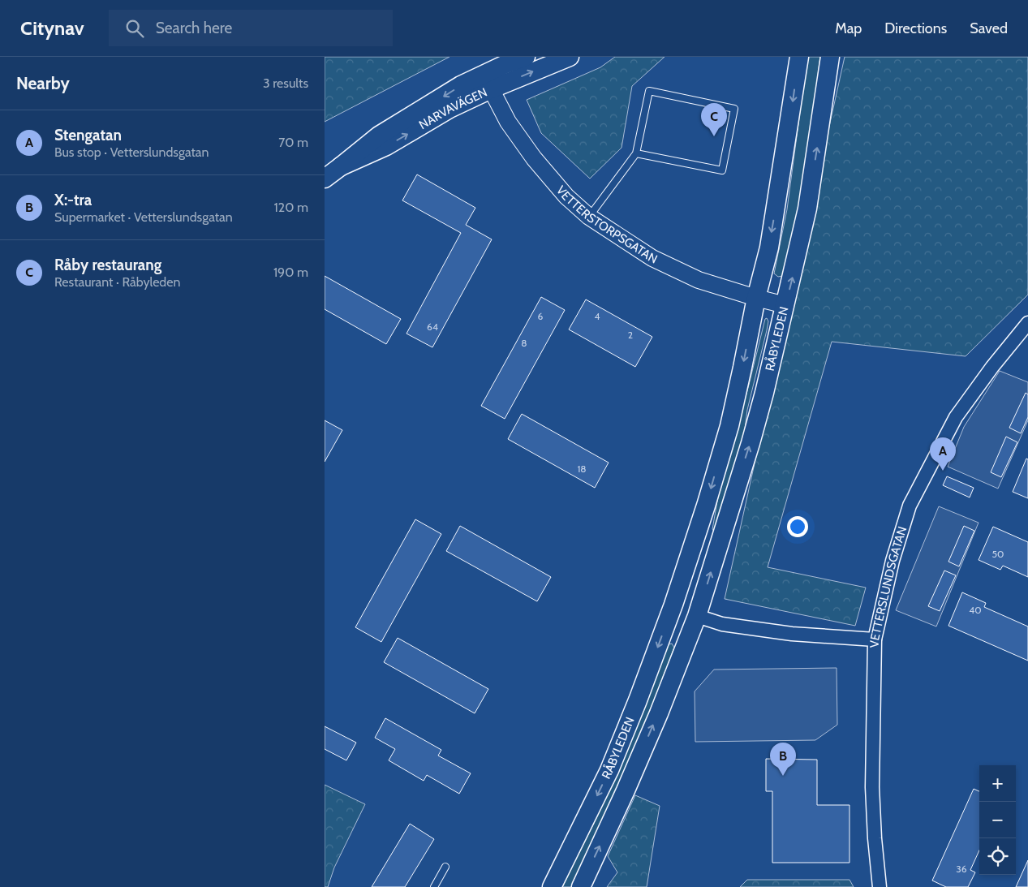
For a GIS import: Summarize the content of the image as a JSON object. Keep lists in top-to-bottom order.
{
  "streets": {
    "main road": ["NARVAVÄGEN", "RÅBYLEDEN"],
    "street": ["VETTERSTORPSGATAN", "VETTERSLUNDSGATAN"]
  },
  "crossings": [
    ["NARVAVÄGEN", "VETTERSTORPSGATAN"],
    ["VETTERSTORPSGATAN", "RÅBYLEDEN"]
  ],
  "house_numbers": [
    "6",
    "4",
    "64",
    "2",
    "8",
    "18",
    "50",
    "40",
    "36"
  ],
  "page": {
    "header": "Citynav",
    "search": "Search here",
    "nav": ["Map", "Directions", "Saved"],
    "heading": ["Nearby", "3 results"],
    "pins": ["C", "A", "B"],
    "list": [
      {
        "mark": "A",
        "name": "Stengatan",
        "note": "Bus stop · Vetterslundsgatan",
        "value": "70 m"
      },
      {
        "mark": "B",
        "name": "X:-tra",
        "note": "Supermarket · Vetterslundsgatan",
        "value": "120 m"
      },
      {
        "mark": "C",
        "name": "Råby restaurang",
        "note": "Restaurant · Råbyleden",
        "value": "190 m"
      }
    ],
    "map_buttons": ["+", "−"]
  }
}
